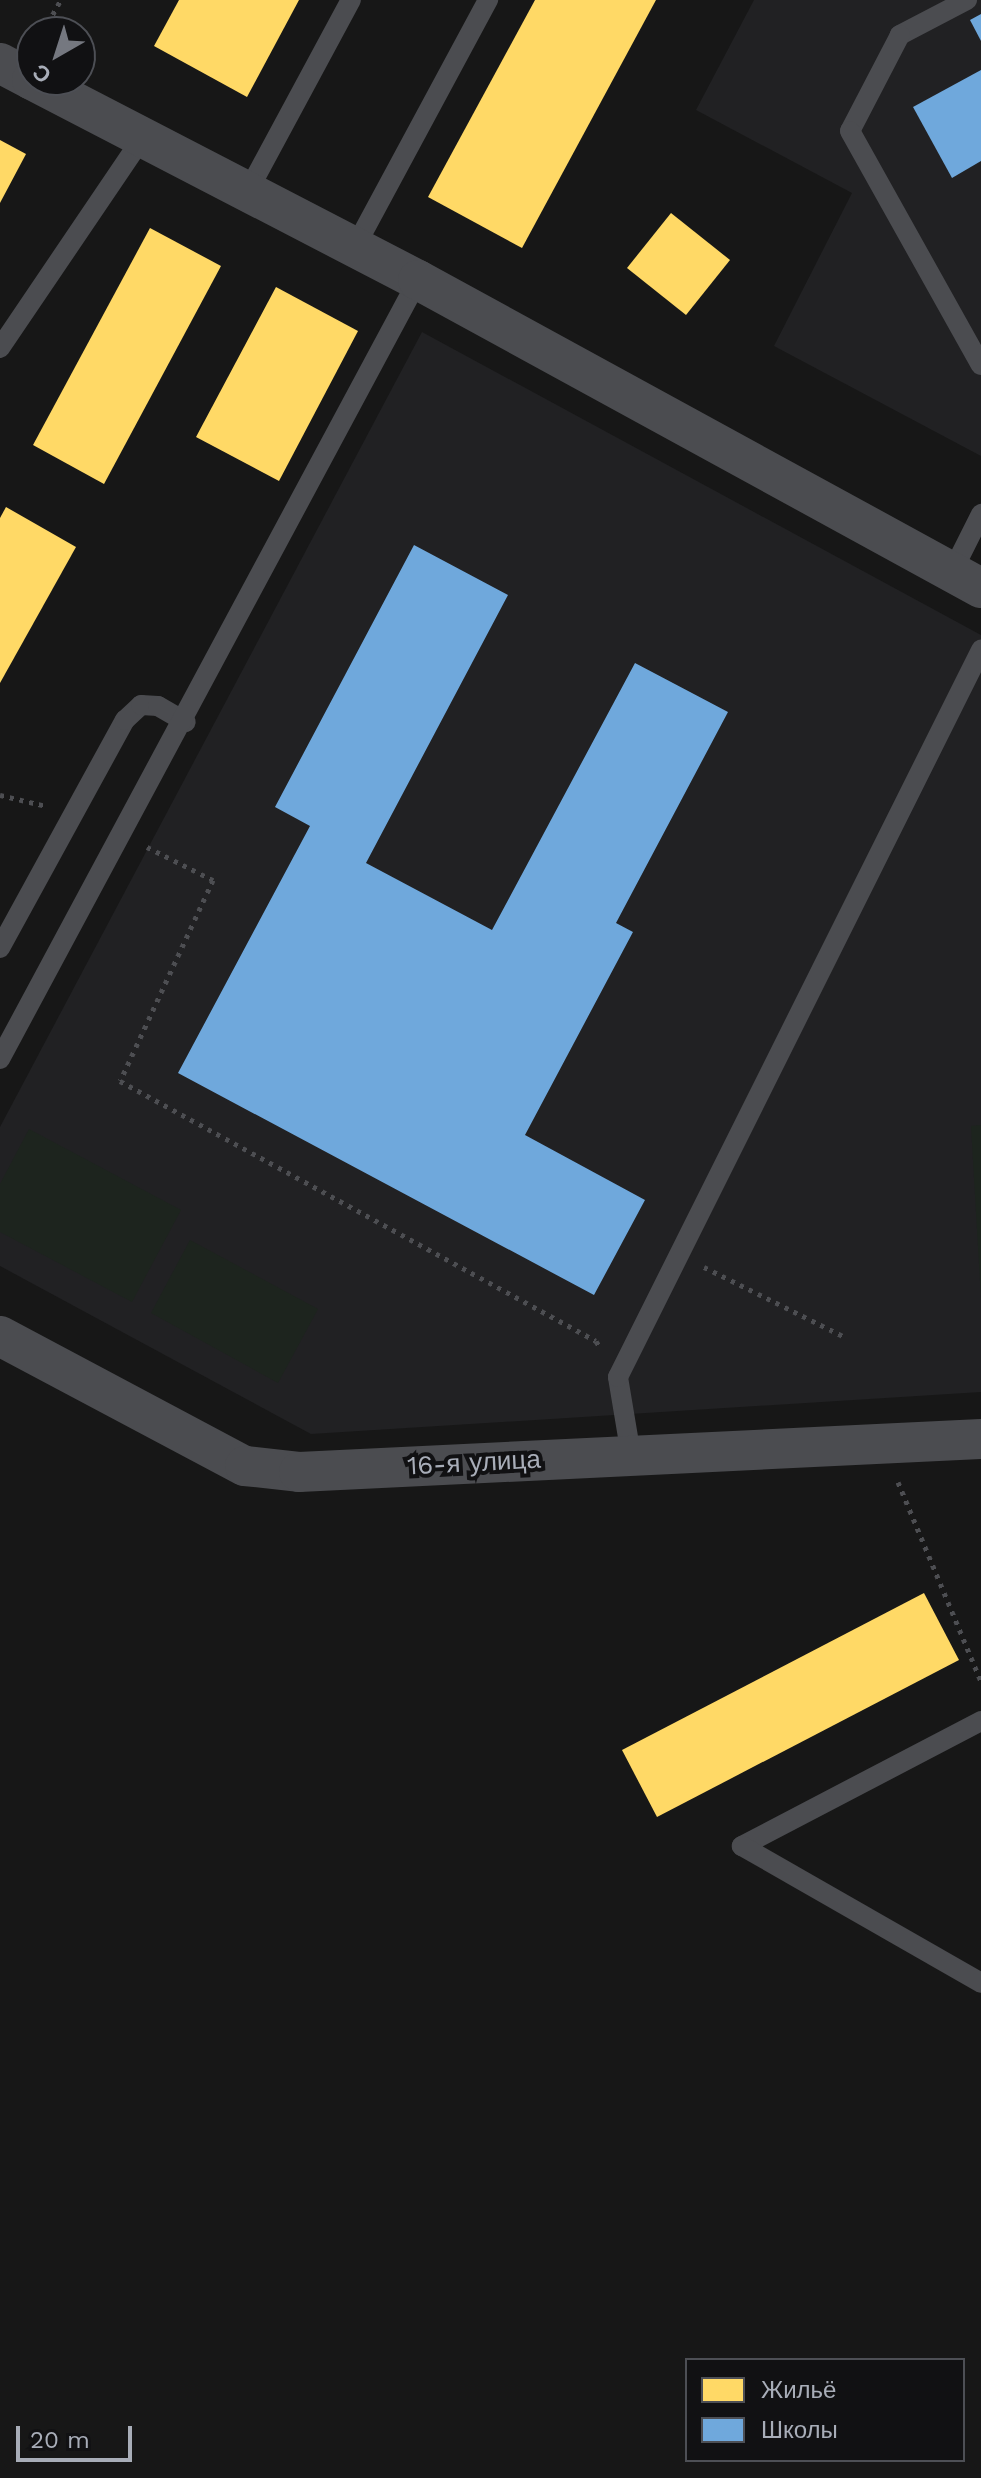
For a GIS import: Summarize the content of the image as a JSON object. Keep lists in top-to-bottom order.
{
  "streets": {
    "street": ["16-я улица"]
  },
  "legend": ["Жильё", "Школы"],
  "scale_bar": "20 m",
  "north": "bottom left"
}
